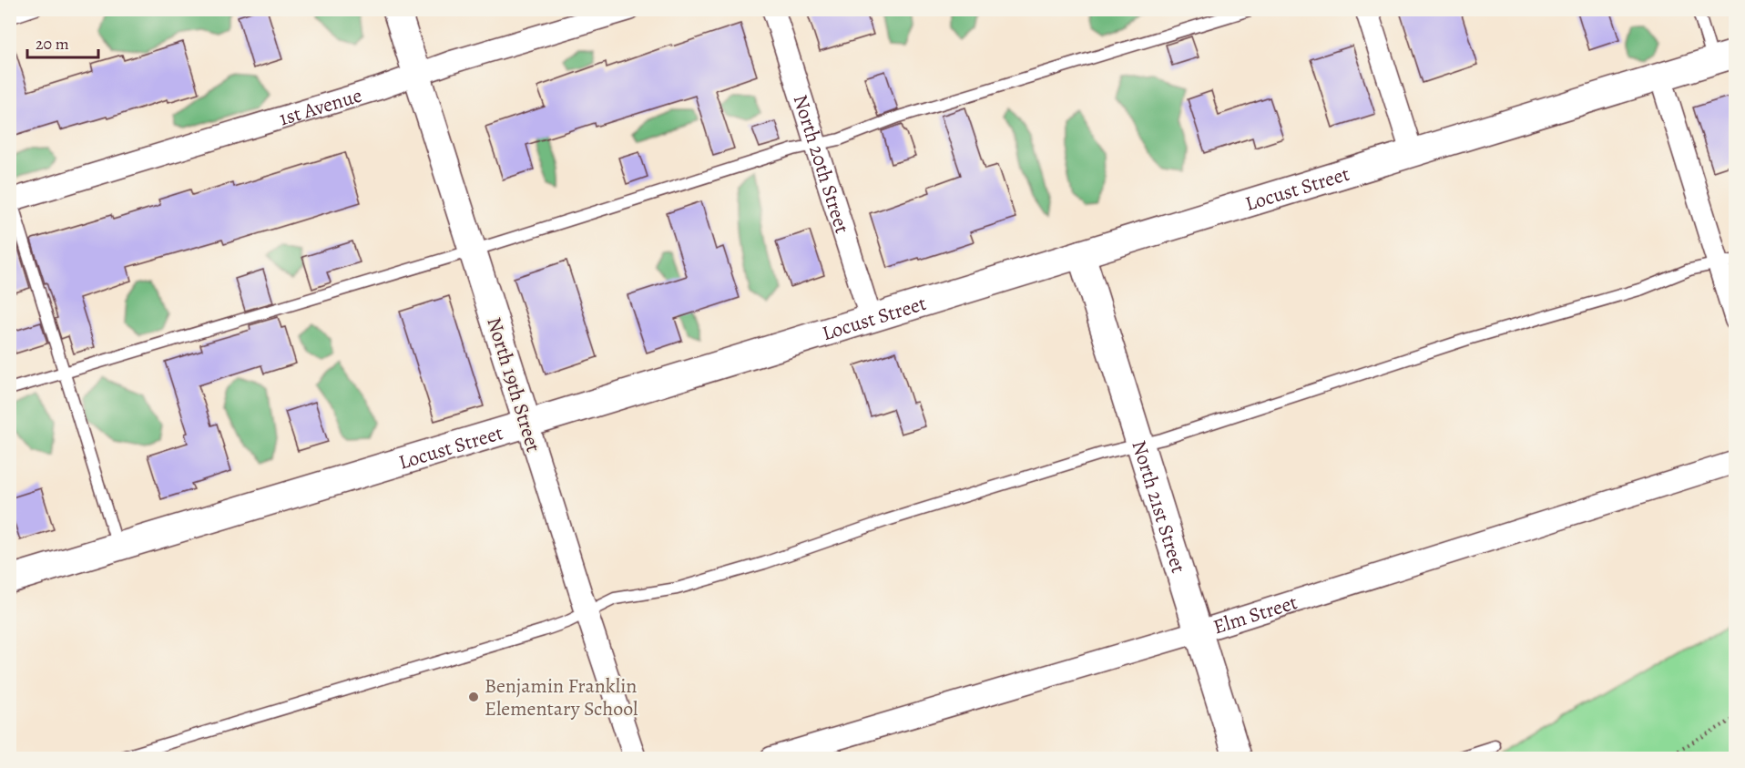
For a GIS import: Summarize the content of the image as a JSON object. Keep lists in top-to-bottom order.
{
  "streets": {
    "street": [
      "1st Avenue",
      "North 20th Street",
      "Locust Street",
      "North 19th Street",
      "North 21st Street",
      "Elm Street"
    ]
  },
  "crossings": [
    ["1st Avenue", "North 19th Street"],
    ["North 20th Street", "Locust Street"],
    ["Locust Street", "North 19th Street"],
    ["Locust Street", "North 21st Street"],
    ["North 21st Street", "Elm Street"]
  ],
  "places": ["Benjamin Franklin Elementary School"],
  "scale_bar": "20 m"
}
